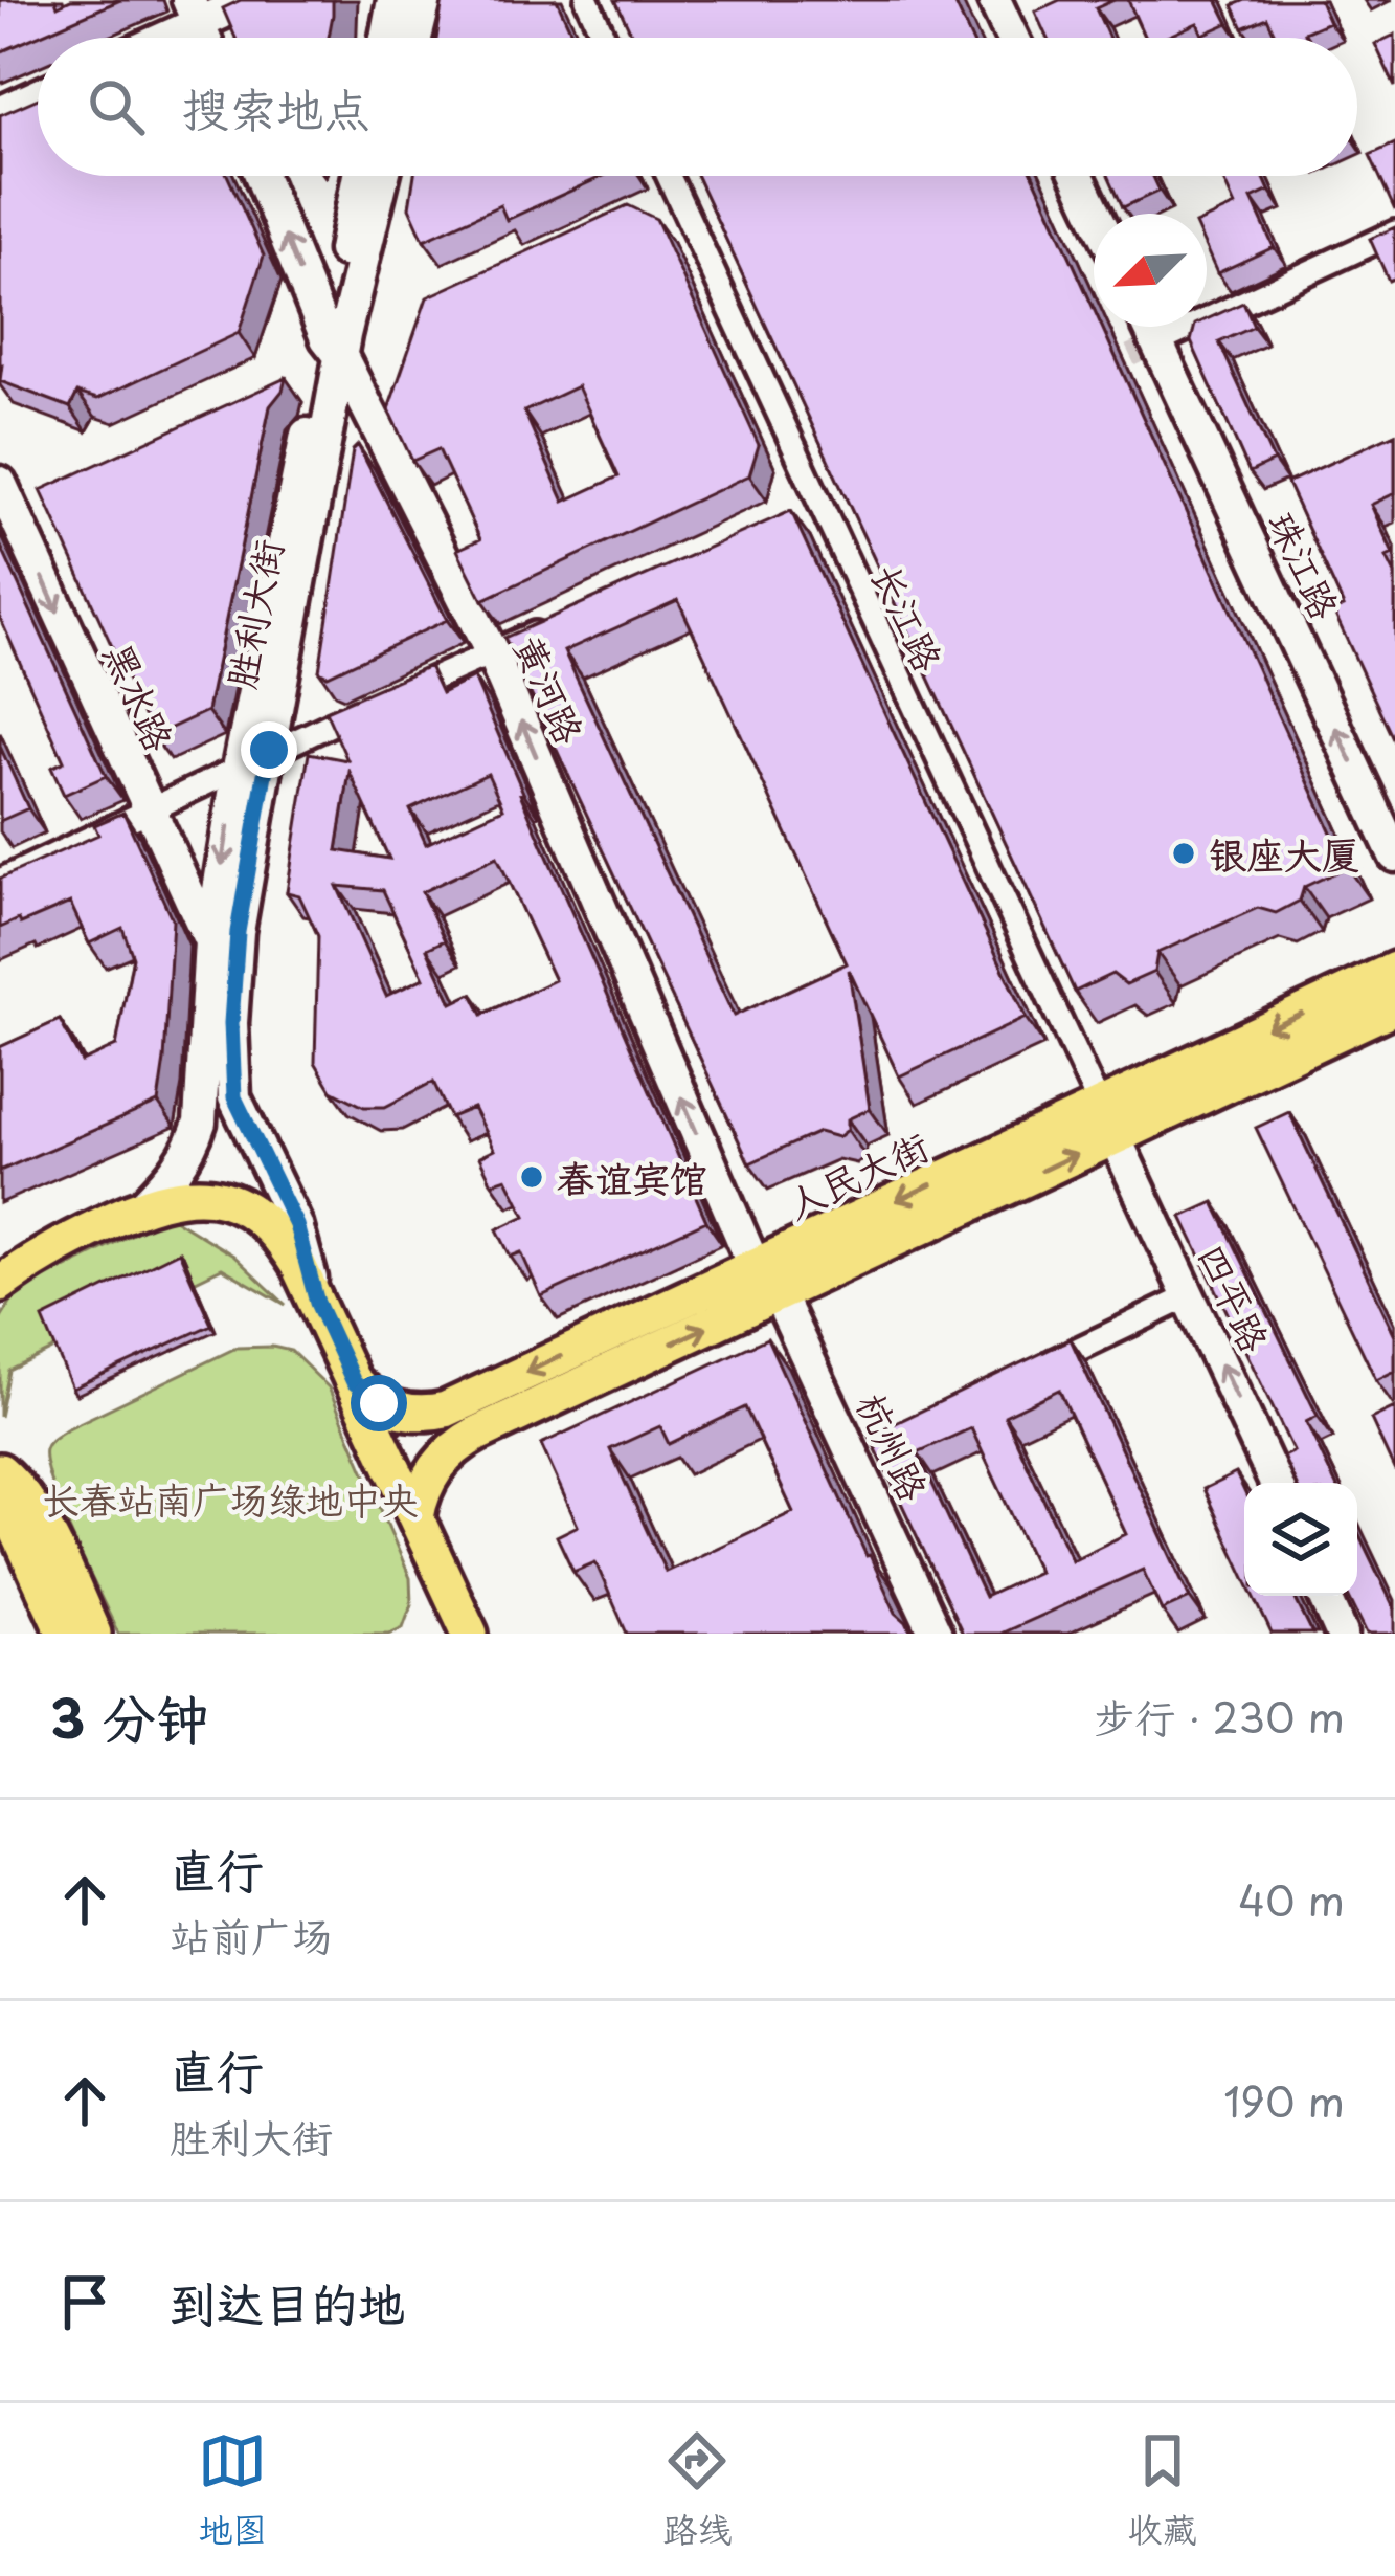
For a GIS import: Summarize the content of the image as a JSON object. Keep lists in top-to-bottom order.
{
  "streets": {
    "main road": [
      "珠江路",
      "胜利大街",
      "黄河路",
      "黑水路",
      "人民大街",
      "四平路",
      "杭州路"
    ],
    "street": ["长江路"]
  },
  "crossings": [
    ["胜利大街", "黄河路"],
    ["胜利大街", "黑水路"],
    ["长江路", "人民大街"],
    ["长江路", "四平路"],
    ["黄河路", "人民大街"],
    ["黄河路", "杭州路"],
    ["人民大街", "四平路"],
    ["人民大街", "杭州路"]
  ],
  "one_way": [
    "珠江路",
    "黄河路",
    "黑水路",
    "四平路"
  ],
  "parks": ["长春站南广场绿地中央"],
  "places": ["银座大厦", "春谊宾馆"],
  "north": "bottom left",
  "page": {
    "search": "搜索地点",
    "heading": ["3 分钟", "步行 · 230 m"],
    "list": [
      ["直行", "站前广场", "40 m"],
      ["直行", "胜利大街", "190 m"],
      "到达目的地"
    ],
    "nav": ["地图", "路线", "收藏"]
  }
}
